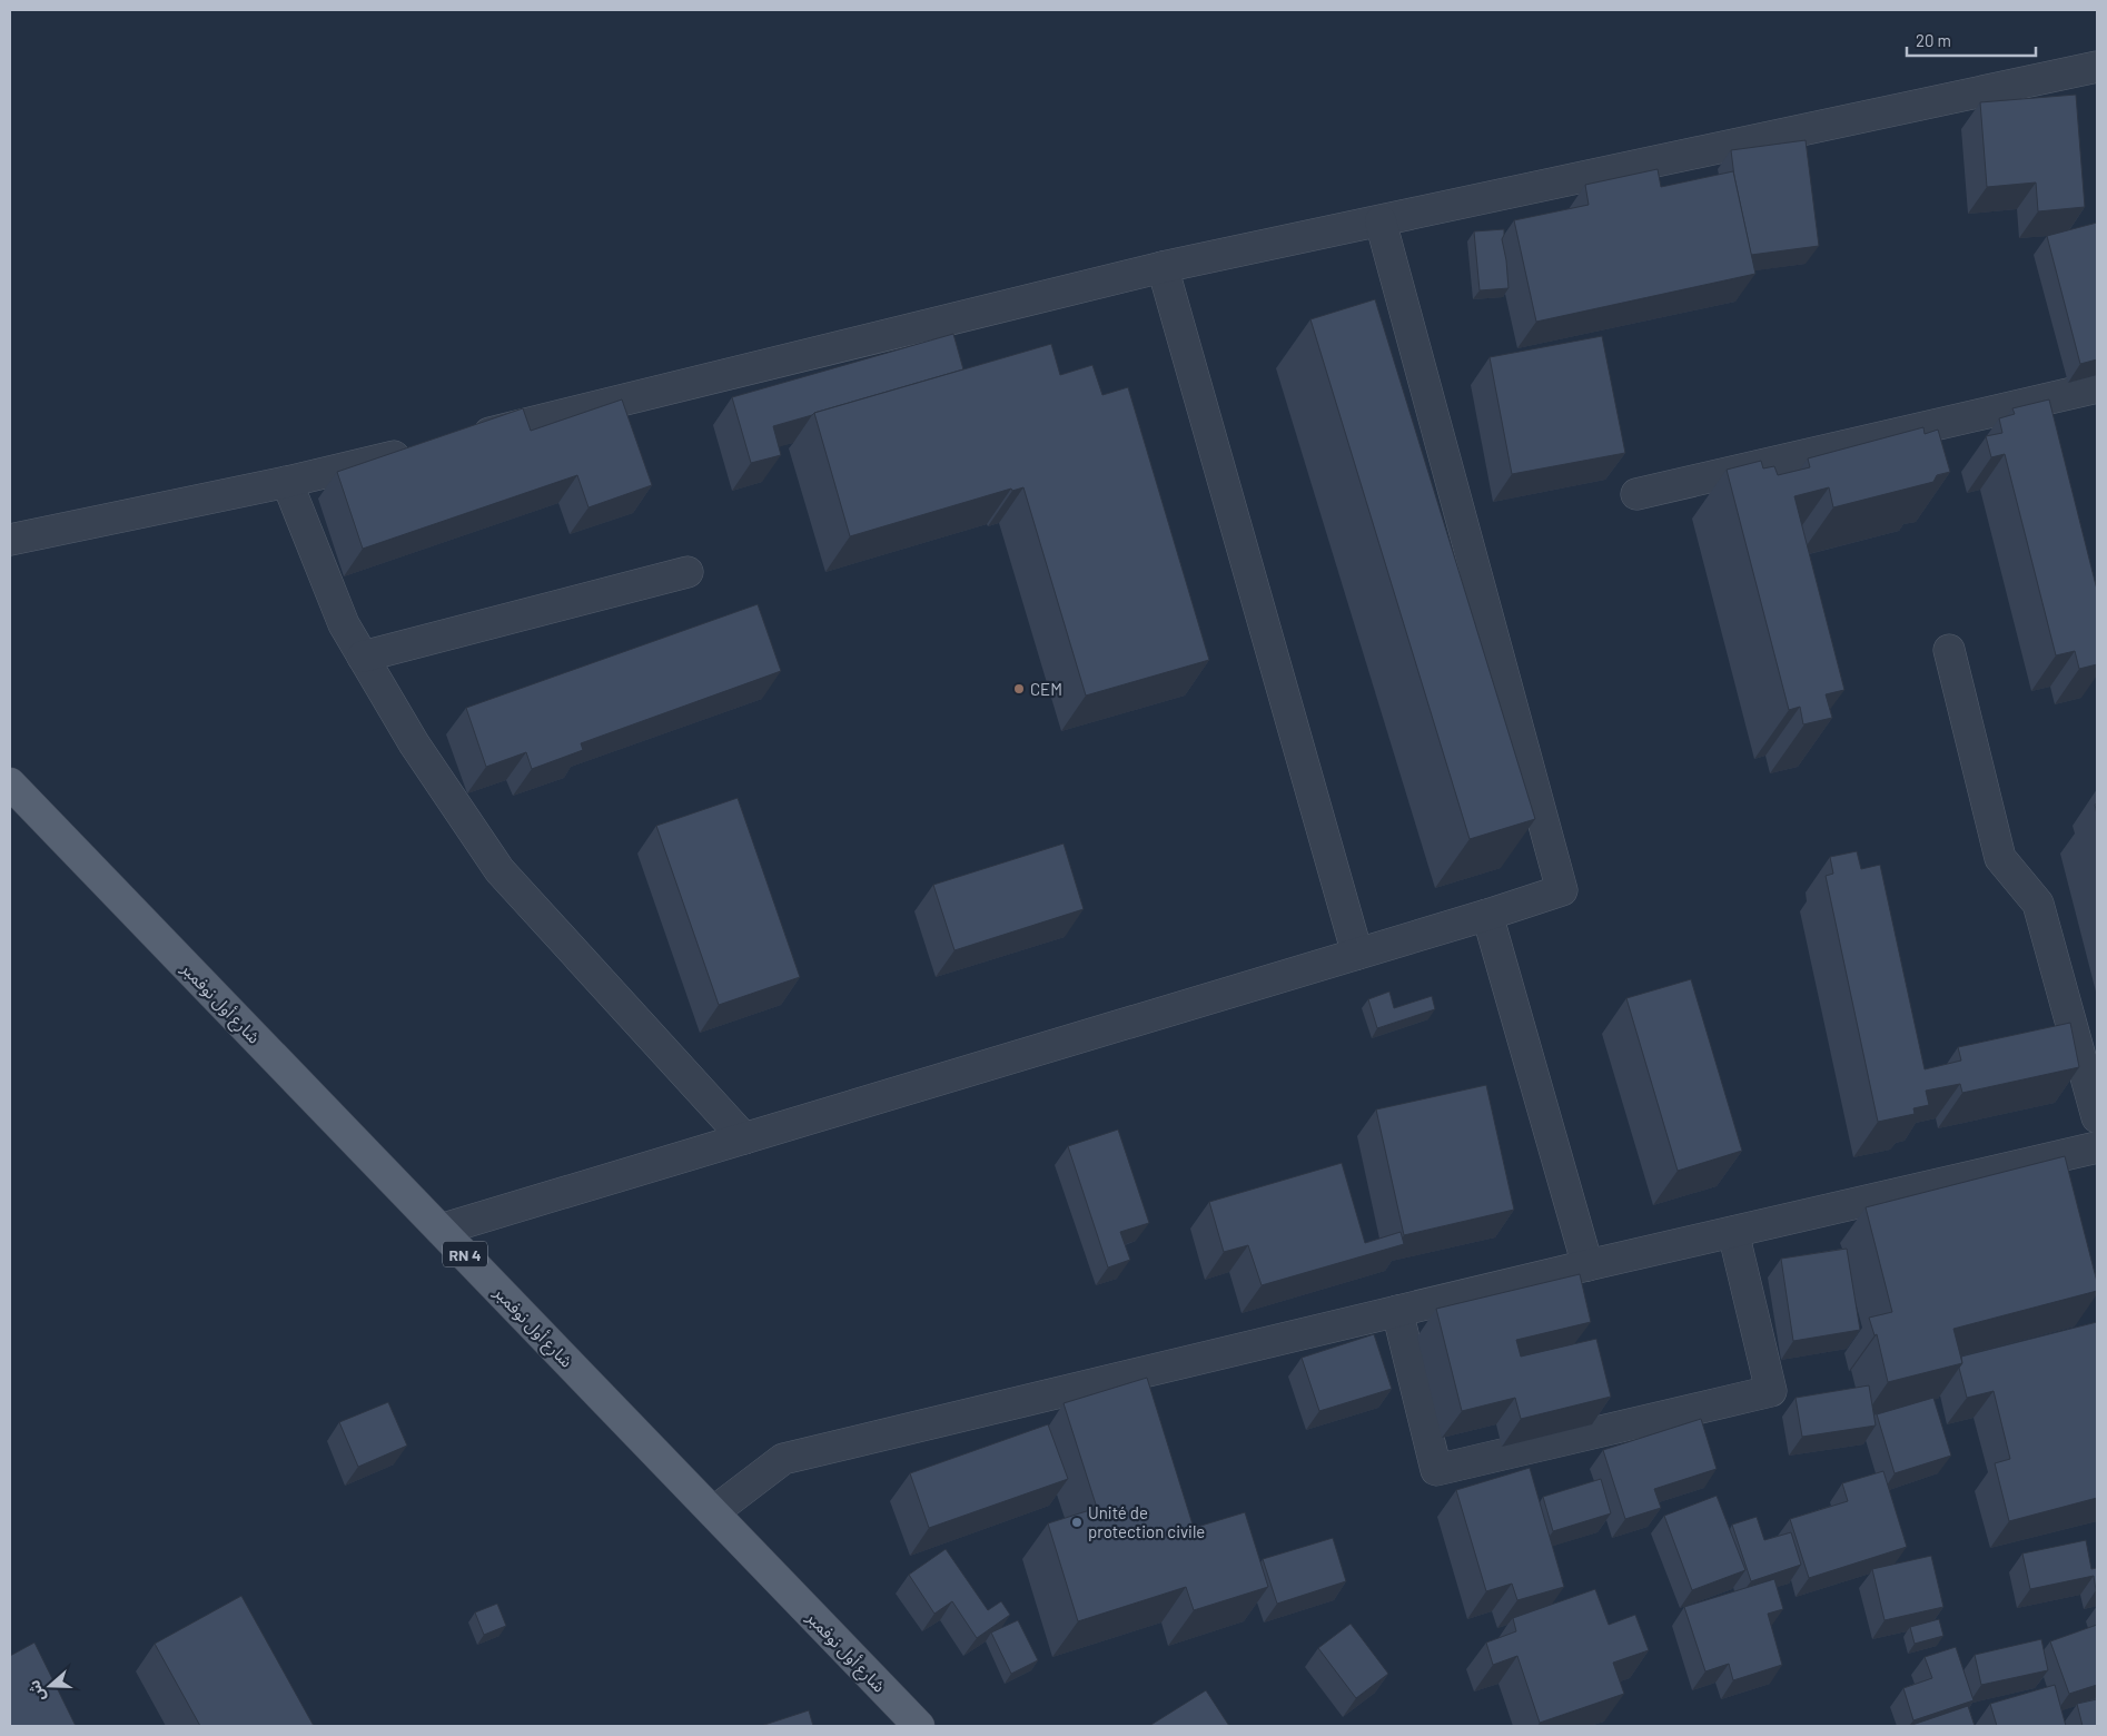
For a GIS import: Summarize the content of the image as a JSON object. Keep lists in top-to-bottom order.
{
  "streets": {
    "main road": ["شارع أول نوفمبر", "RN 4"]
  },
  "places": ["CEM", "Unité de protection civile"],
  "scale_bar": "20 m",
  "north": "left"
}
